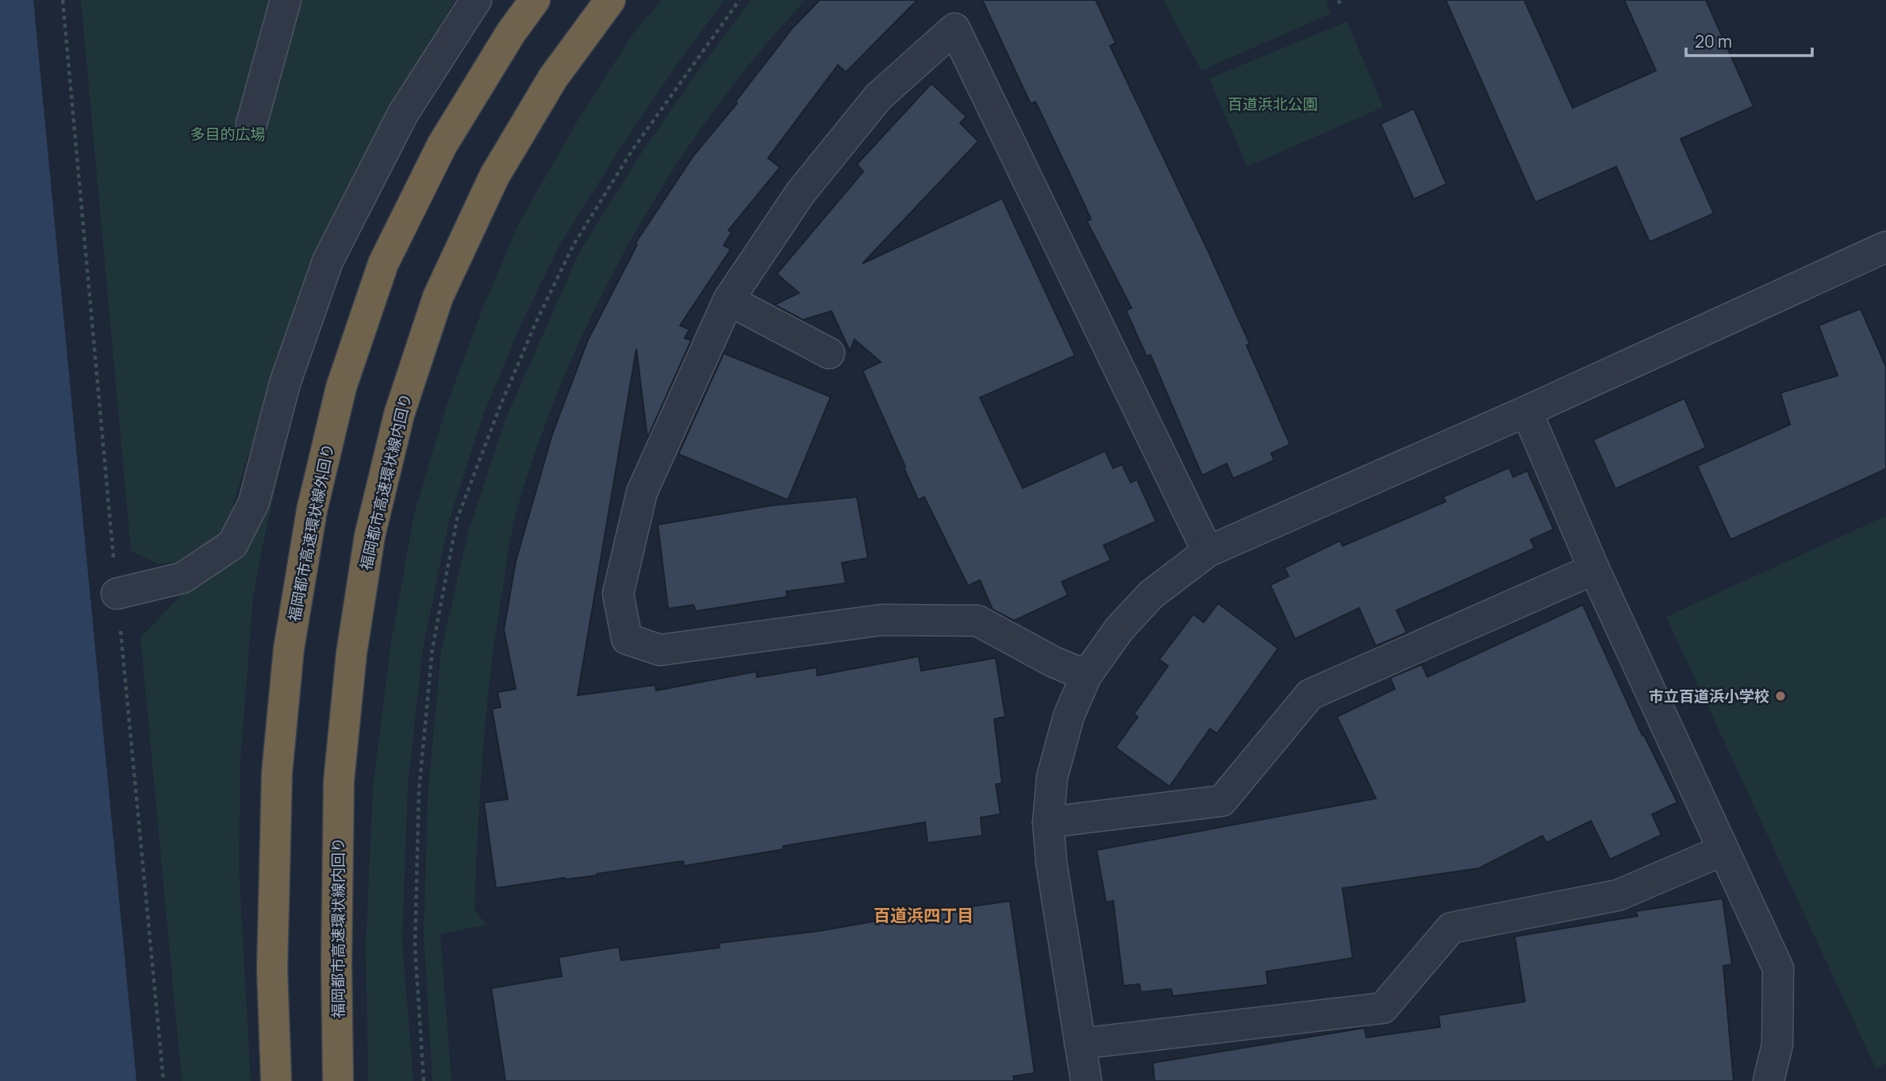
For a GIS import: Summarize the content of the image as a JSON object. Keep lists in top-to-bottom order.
{
  "streets": {
    "highway": ["福岡都市高速環状線内回り", "福岡都市高速環状線外回り"]
  },
  "districts": ["百道浜四丁目"],
  "parks": ["百道浜北公園", "多目的広場"],
  "places": ["市立百道浜小学校"],
  "scale_bar": "20 m"
}
